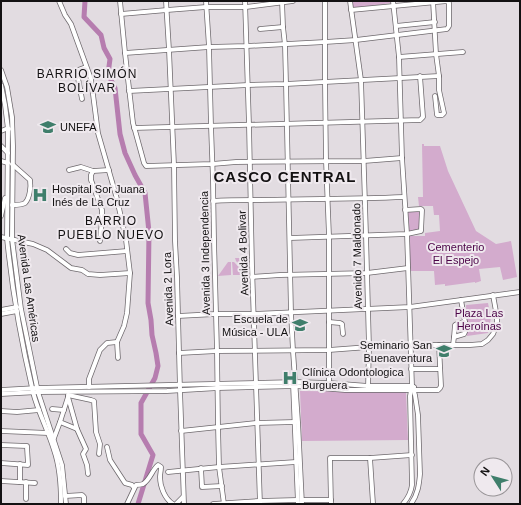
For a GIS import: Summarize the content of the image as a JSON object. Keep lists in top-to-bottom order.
{
  "streets": {
    "street": [
      "Avenida 3 Independencia",
      "Avenida 4 Bolivar",
      "Avenido 7 Maldonado",
      "Avenida Las Américas",
      "Avenida 2 Lora"
    ]
  },
  "districts": ["BARRIO SIMÓN BOLÍVAR", "CASCO CENTRAL", "BARRIO PUEBLO NUEVO"],
  "parks": ["Cementerio El Espejo", "Plaza Las Heroínas"],
  "places": {
    "school or university": ["UNEFA", "Escuela de Música - ULA", "Seminario San Buenaventura"],
    "hospital": ["Hospital Sor Juana Inés de La Cruz", "Clínica Odontologica Burguera"]
  },
  "north": "top left"
}
